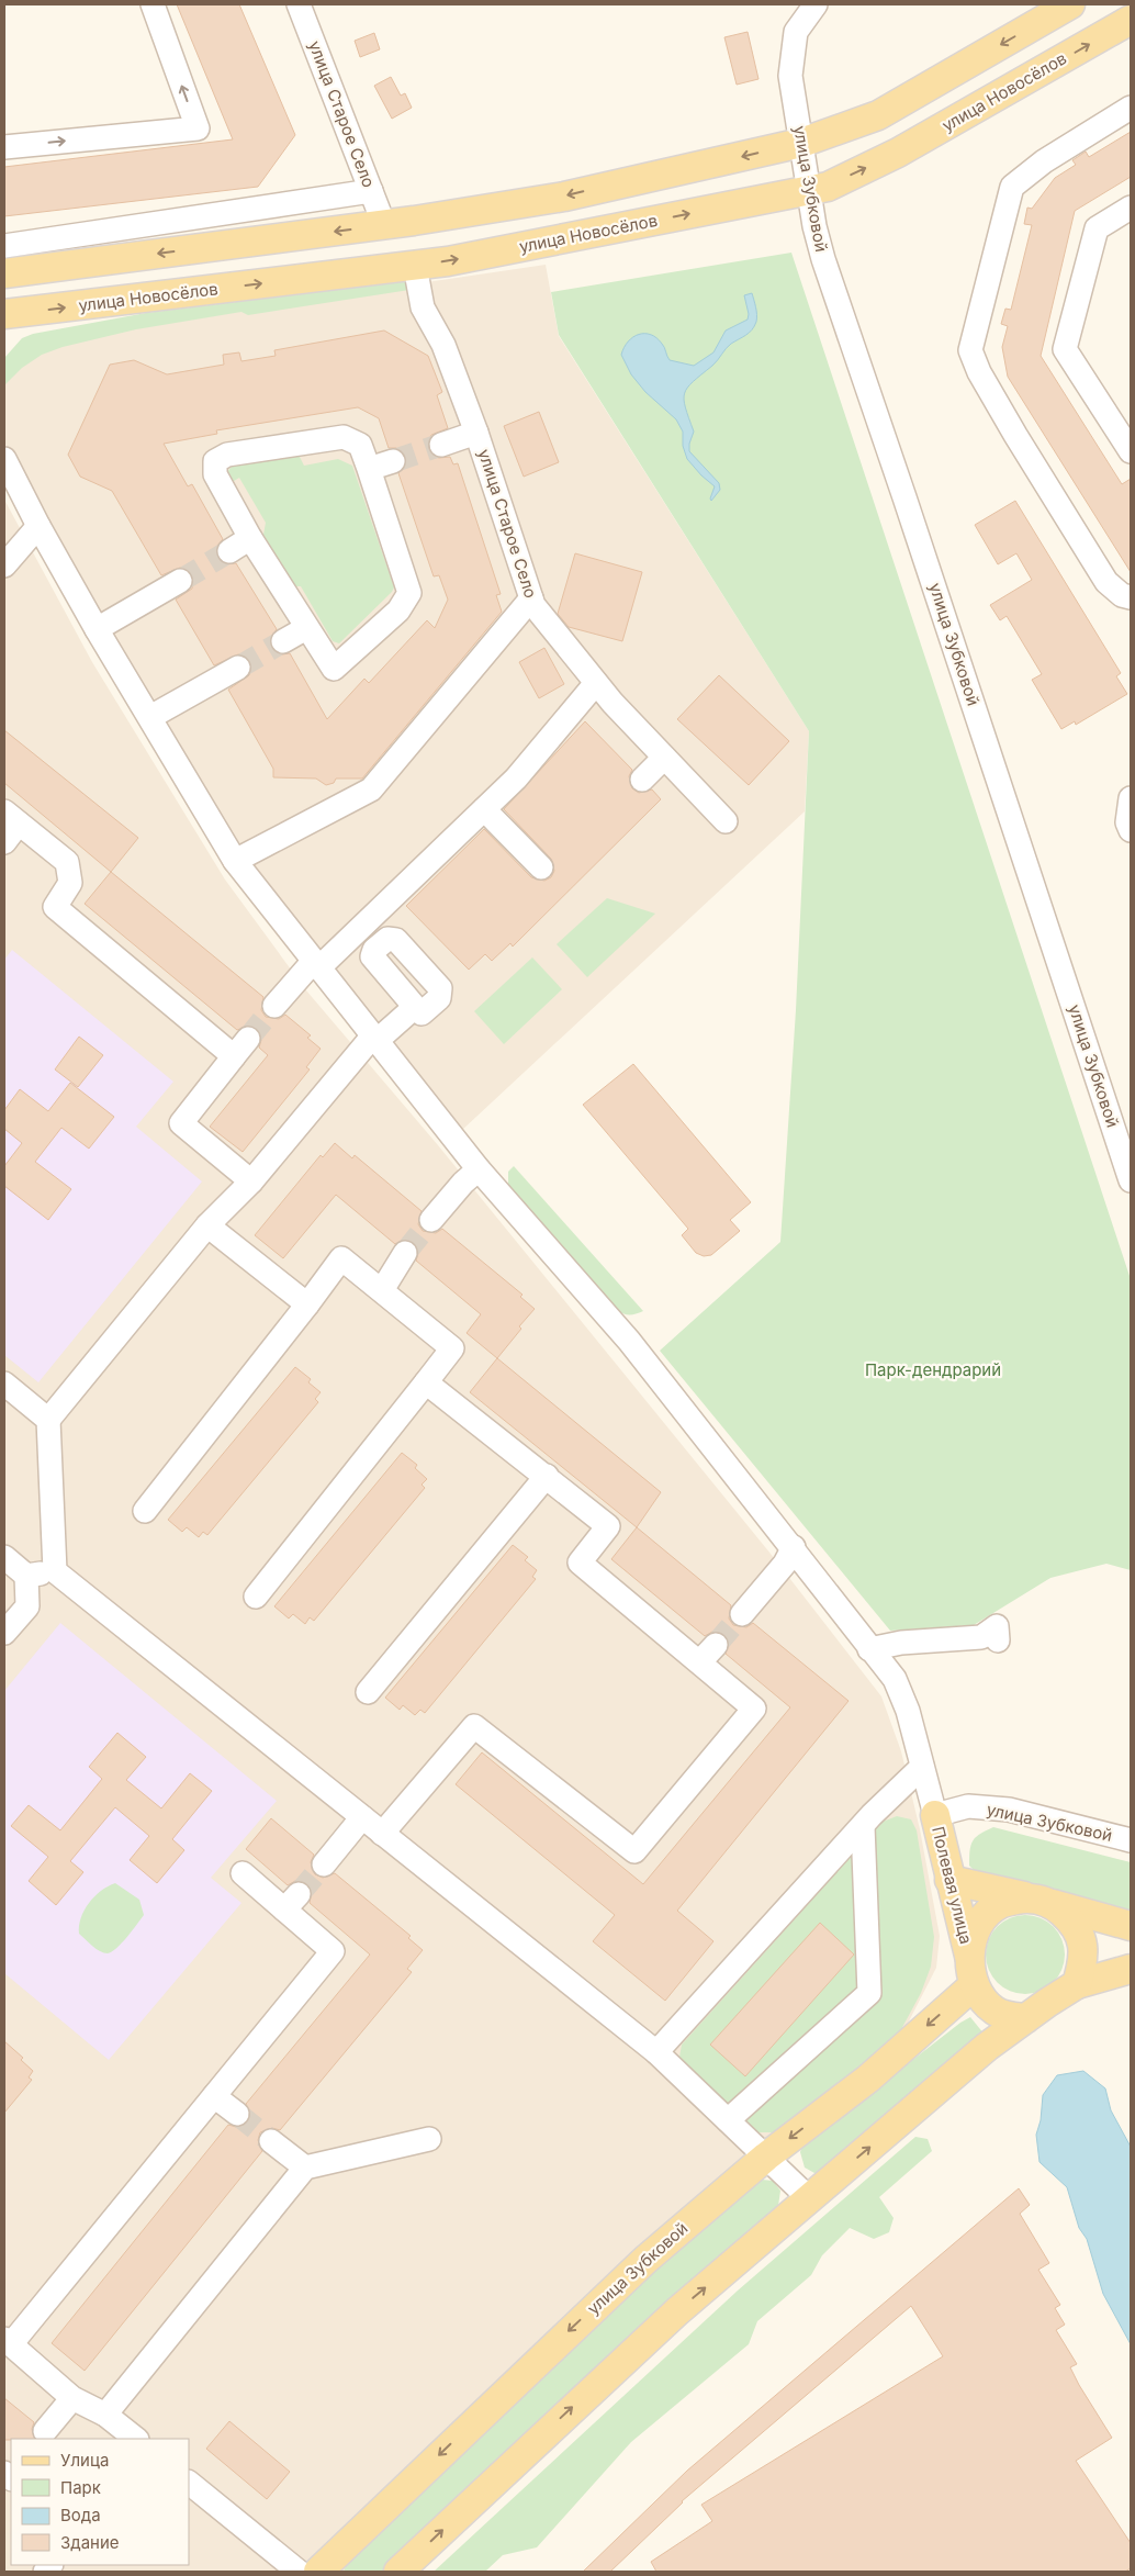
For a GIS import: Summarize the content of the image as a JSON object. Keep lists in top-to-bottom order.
{
  "streets": {
    "main road": ["улица Новосёлов", "улица Зубковой", "Полевая улица"],
    "street": ["улица Старое Село"]
  },
  "crossings": [
    ["улица Новосёлов", "улица Старое Село"],
    ["улица Новосёлов", "улица Зубковой"],
    ["улица Зубковой", "Полевая улица"]
  ],
  "parks": ["Парк-дендрарий"],
  "legend": [
    "Улица",
    "Парк",
    "Вода",
    "Здание"
  ]
}
